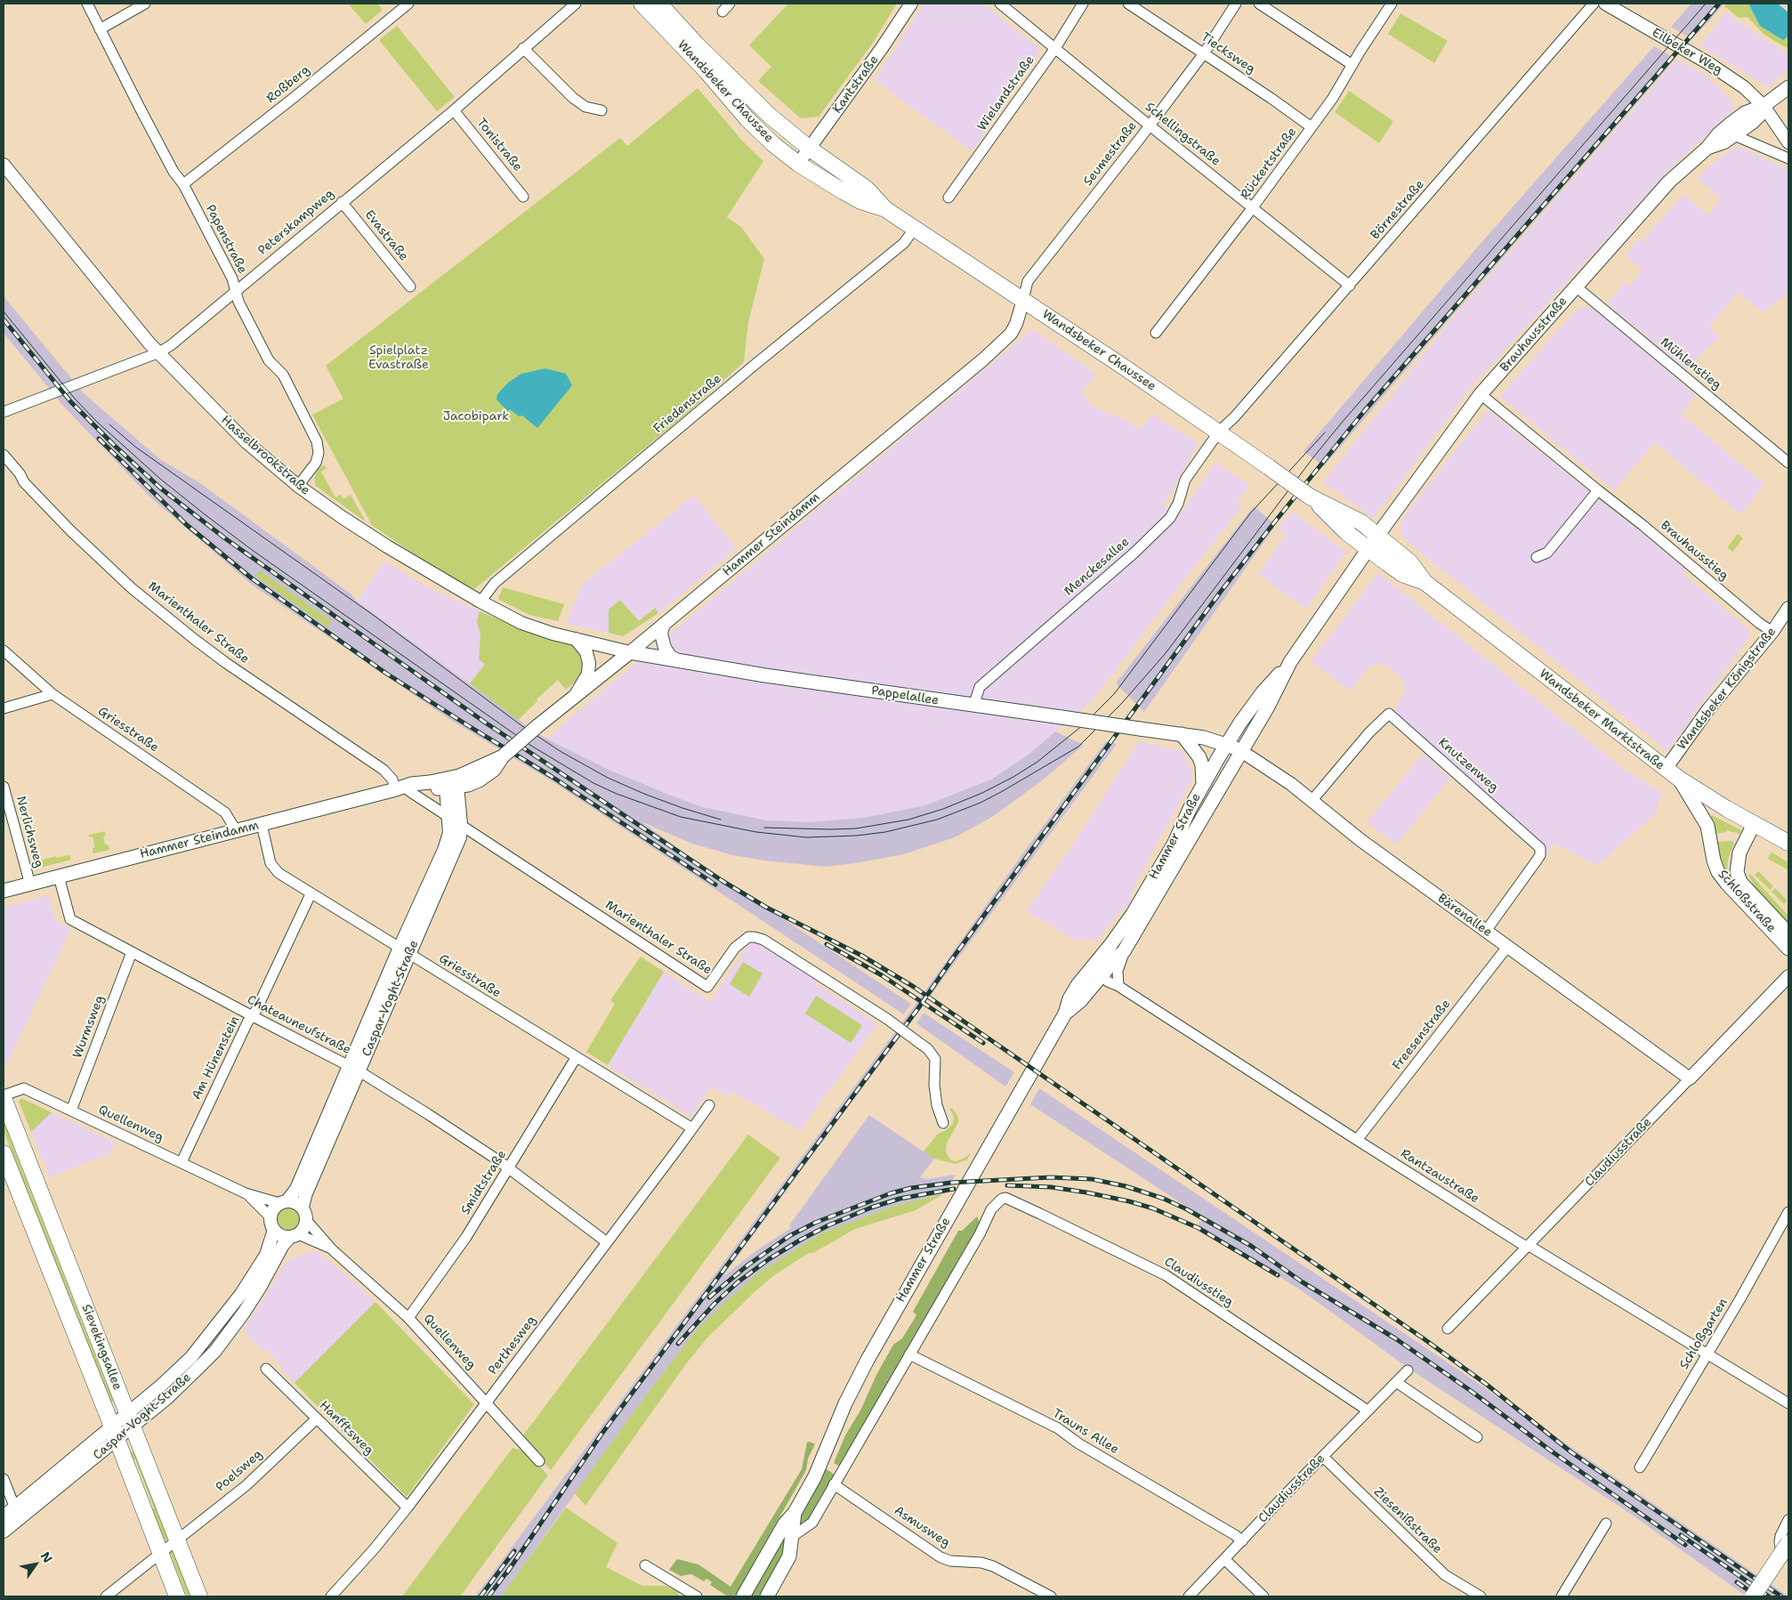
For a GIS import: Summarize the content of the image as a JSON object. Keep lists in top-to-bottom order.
{
  "streets": {
    "main road": [
      "Wandsbeker Chaussee",
      "Brauhausstraße",
      "Hammer Steindamm",
      "Pappelallee",
      "Wandsbeker Marktstraße",
      "Hammer Straße",
      "Schloßstraße",
      "Sievekingsallee"
    ],
    "street": [
      "Eilbeker Weg",
      "Tiecksweg",
      "Roßberg",
      "Kantstraße",
      "Wielandstraße",
      "Schellingstraße",
      "Tonistraße",
      "Seumestraße",
      "Rückertstraße",
      "Börnestraße",
      "Peterskampweg",
      "Evastraße",
      "Papenstraße",
      "Mühlenstieg",
      "Friedenstraße",
      "Hasselbrookstraße",
      "Brauhausstieg",
      "Menckesallee",
      "Marienthaler Straße",
      "Wandsbeker Königstraße",
      "Griesstraße",
      "Knutzenweg",
      "Nerlichsweg",
      "Bärenallee",
      "Caspar-Voght-Straße",
      "Chateauneufstraße",
      "Wurmsweg",
      "Freesenstraße",
      "Am Hünenstein",
      "Quellenweg",
      "Claudiusstraße",
      "Rantzaustraße",
      "Smidtstraße",
      "Claudiusstieg",
      "Schloßgarten",
      "Perthesweg",
      "Hanfftsweg",
      "Trauns Allee",
      "Poelsweg",
      "Ziesenißstraße",
      "Asmusweg"
    ]
  },
  "crossings": [
    ["Eilbeker Weg", "Brauhausstraße"],
    ["Tiecksweg", "Seumestraße"],
    ["Tiecksweg", "Rückertstraße"],
    ["Roßberg", "Papenstraße"],
    ["Kantstraße", "Wandsbeker Chaussee"],
    ["Wandsbeker Chaussee", "Seumestraße"],
    ["Wandsbeker Chaussee", "Börnestraße"],
    ["Wandsbeker Chaussee", "Friedenstraße"],
    ["Wandsbeker Chaussee", "Hammer Steindamm"],
    ["Wandsbeker Chaussee", "Menckesallee"],
    ["Wandsbeker Chaussee", "Wandsbeker Marktstraße"],
    ["Wielandstraße", "Schellingstraße"],
    ["Schellingstraße", "Seumestraße"],
    ["Schellingstraße", "Rückertstraße"],
    ["Schellingstraße", "Börnestraße"],
    ["Tonistraße", "Peterskampweg"],
    ["Seumestraße", "Hammer Steindamm"],
    ["Börnestraße", "Menckesallee"],
    ["Peterskampweg", "Evastraße"],
    ["Peterskampweg", "Papenstraße"],
    ["Peterskampweg", "Hasselbrookstraße"],
    ["Papenstraße", "Hasselbrookstraße"],
    ["Brauhausstraße", "Mühlenstieg"],
    ["Brauhausstraße", "Brauhausstieg"],
    ["Brauhausstraße", "Wandsbeker Marktstraße"],
    ["Brauhausstraße", "Hammer Straße"],
    ["Friedenstraße", "Hasselbrookstraße"],
    ["Hasselbrookstraße", "Hammer Steindamm"],
    ["Hasselbrookstraße", "Pappelallee"],
    ["Hammer Steindamm", "Marienthaler Straße"],
    ["Hammer Steindamm", "Pappelallee"],
    ["Hammer Steindamm", "Griesstraße"],
    ["Hammer Steindamm", "Nerlichsweg"],
    ["Hammer Steindamm", "Caspar-Voght-Straße"],
    ["Hammer Steindamm", "Chateauneufstraße"],
    ["Brauhausstieg", "Wandsbeker Königstraße"],
    ["Menckesallee", "Pappelallee"],
    ["Marienthaler Straße", "Caspar-Voght-Straße"],
    ["Wandsbeker Königstraße", "Wandsbeker Marktstraße"],
    ["Pappelallee", "Hammer Straße"],
    ["Pappelallee", "Bärenallee"],
    ["Wandsbeker Marktstraße", "Hammer Straße"],
    ["Wandsbeker Marktstraße", "Schloßstraße"],
    ["Griesstraße", "Caspar-Voght-Straße"],
    ["Griesstraße", "Am Hünenstein"],
    ["Griesstraße", "Smidtstraße"],
    ["Griesstraße", "Perthesweg"],
    ["Knutzenweg", "Bärenallee"],
    ["Hammer Straße", "Bärenallee"],
    ["Hammer Straße", "Rantzaustraße"],
    ["Bärenallee", "Freesenstraße"],
    ["Bärenallee", "Claudiusstraße"],
    ["Caspar-Voght-Straße", "Chateauneufstraße"],
    ["Caspar-Voght-Straße", "Quellenweg"],
    ["Caspar-Voght-Straße", "Sievekingsallee"],
    ["Chateauneufstraße", "Wurmsweg"],
    ["Chateauneufstraße", "Am Hünenstein"],
    ["Chateauneufstraße", "Smidtstraße"],
    ["Chateauneufstraße", "Perthesweg"],
    ["Wurmsweg", "Quellenweg"],
    ["Freesenstraße", "Rantzaustraße"],
    ["Am Hünenstein", "Quellenweg"],
    ["Quellenweg", "Smidtstraße"],
    ["Quellenweg", "Perthesweg"],
    ["Quellenweg", "Sievekingsallee"],
    ["Claudiusstraße", "Rantzaustraße"],
    ["Claudiusstraße", "Claudiusstieg"],
    ["Claudiusstraße", "Trauns Allee"],
    ["Claudiusstraße", "Ziesenißstraße"],
    ["Rantzaustraße", "Schloßgarten"],
    ["Claudiusstieg", "Trauns Allee"],
    ["Perthesweg", "Hanfftsweg"],
    ["Sievekingsallee", "Poelsweg"],
    ["Hanfftsweg", "Poelsweg"]
  ],
  "parks": ["Spielplatz Evastraße", "Jacobipark"],
  "north": "top right"
}
